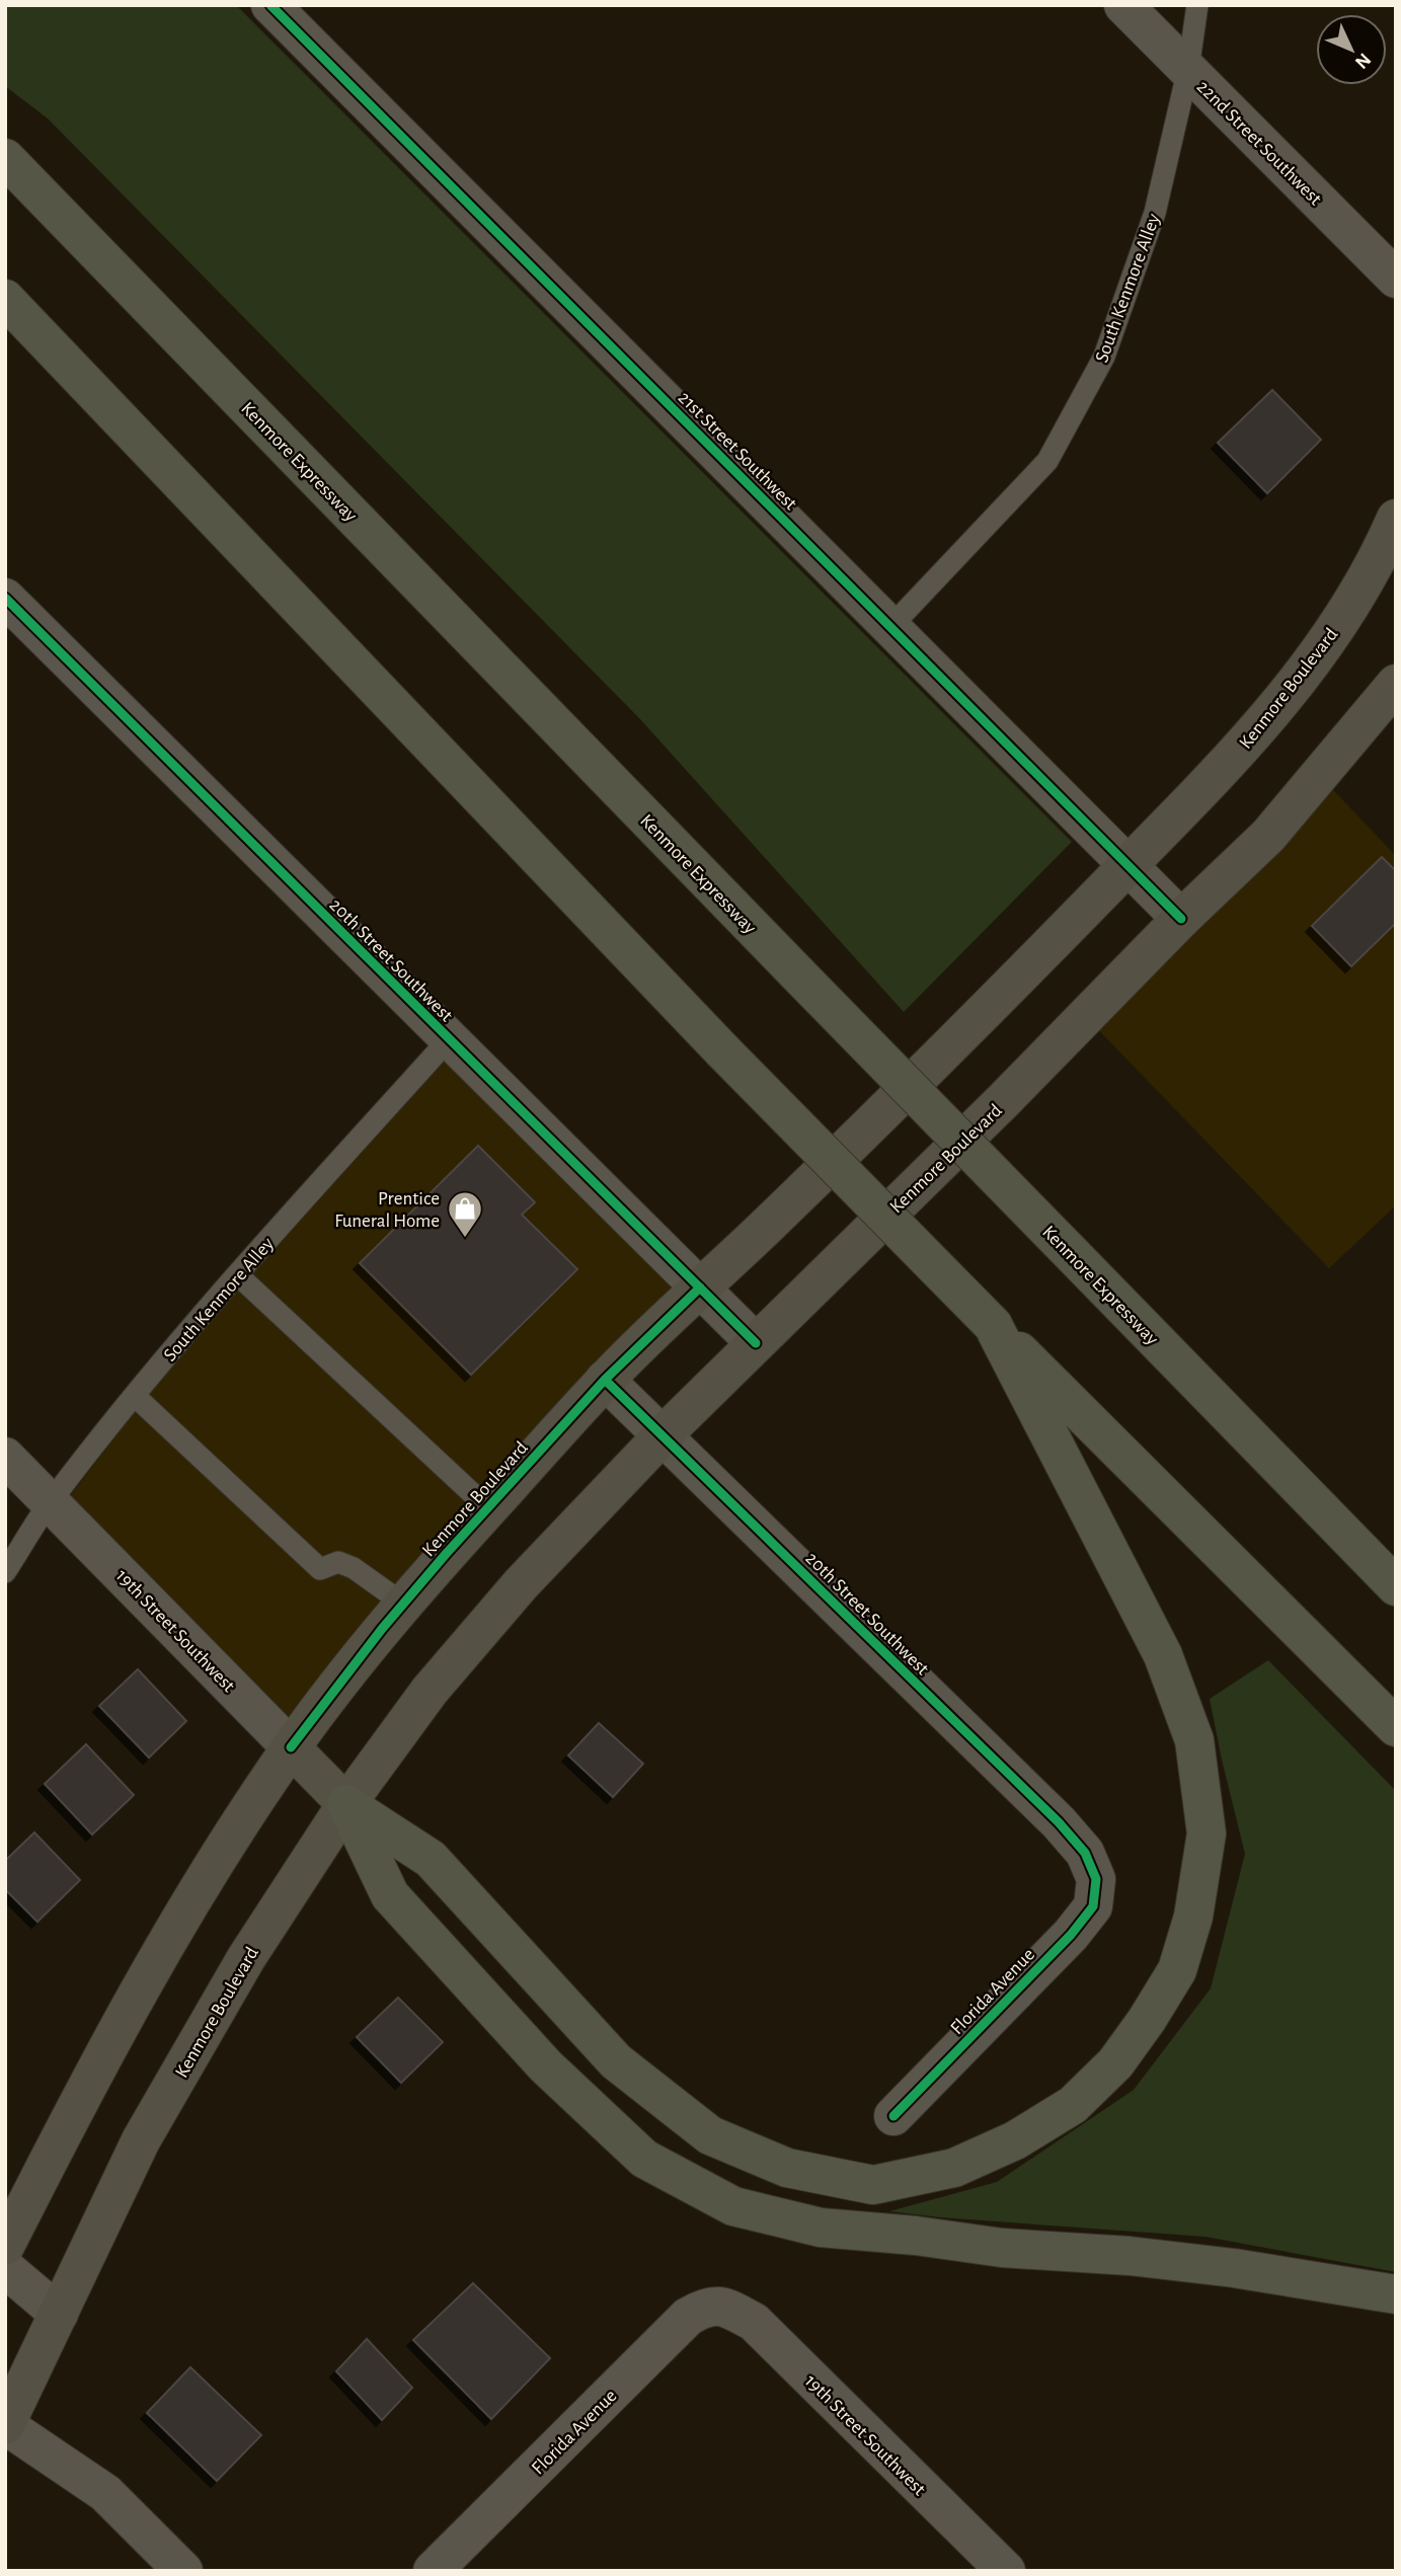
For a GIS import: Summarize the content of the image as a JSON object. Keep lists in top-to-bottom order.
{
  "streets": {
    "highway": ["Kenmore Expressway"],
    "main road": ["Kenmore Boulevard", "19th Street Southwest"],
    "street": [
      "22nd Street Southwest",
      "21st Street Southwest",
      "20th Street Southwest",
      "Florida Avenue"
    ],
    "lane": ["South Kenmore Alley"]
  },
  "crossings": [
    ["22nd Street Southwest", "South Kenmore Alley"],
    ["South Kenmore Alley", "21st Street Southwest"],
    ["South Kenmore Alley", "20th Street Southwest"],
    ["South Kenmore Alley", "19th Street Southwest"],
    ["21st Street Southwest", "Kenmore Boulevard"],
    ["Kenmore Boulevard", "20th Street Southwest"],
    ["Kenmore Boulevard", "19th Street Southwest"],
    ["20th Street Southwest", "Florida Avenue"],
    ["19th Street Southwest", "Florida Avenue"]
  ],
  "places": {
    "shop": ["Prentice Funeral Home"]
  },
  "north": "bottom right"
}
